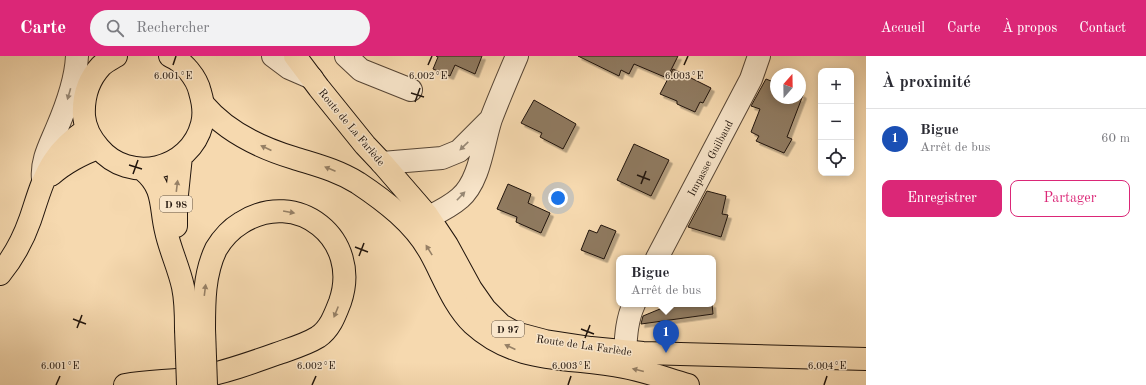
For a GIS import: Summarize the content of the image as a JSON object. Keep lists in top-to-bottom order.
{
  "streets": {
    "main road": ["Route de La Farlède", "D 98", "D 97"],
    "street": ["Impasse Guilbaud"]
  },
  "north": "top",
  "page": {
    "header": "Carte",
    "search": "Rechercher",
    "nav": [
      "Accueil",
      "Carte",
      "À propos",
      "Contact"
    ],
    "heading": "À proximité",
    "map_buttons": ["+", "−"],
    "list": [
      {
        "mark": "1",
        "name": "Bigue",
        "note": "Arrêt de bus",
        "value": "60 m"
      }
    ],
    "buttons": ["Enregistrer", "Partager"],
    "popup": ["Bigue", "Arrêt de bus"],
    "pins": "1"
  },
  "coordinates": [
    "6.001°E",
    "6.002°E",
    "6.003°E",
    "6.004°E"
  ]
}
